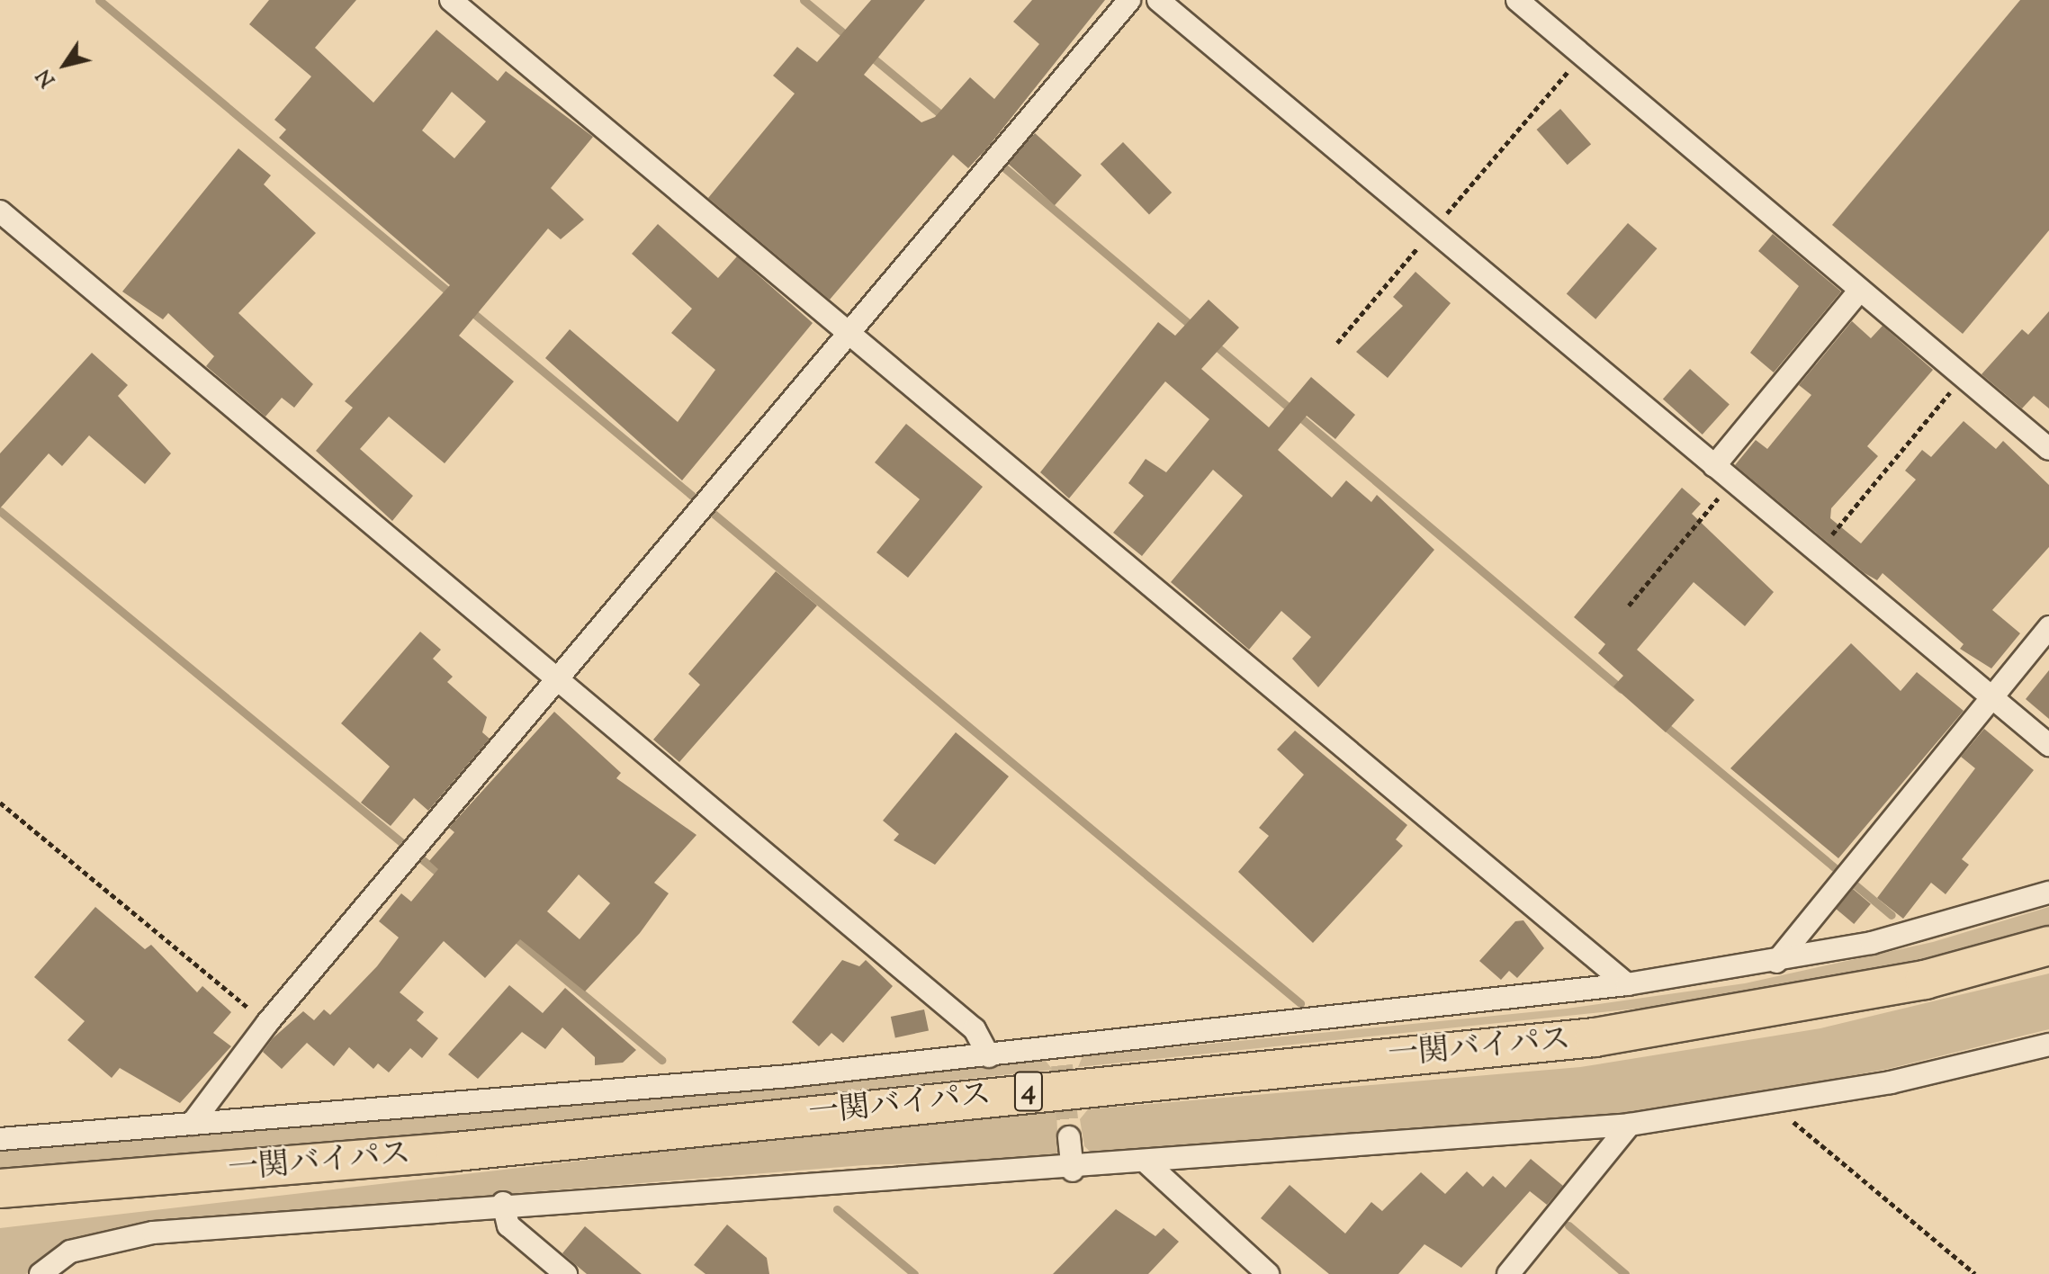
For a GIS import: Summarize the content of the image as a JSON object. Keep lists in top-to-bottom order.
{
  "streets": {
    "highway": ["一関バイパス", "4"]
  },
  "north": "bottom left"
}
